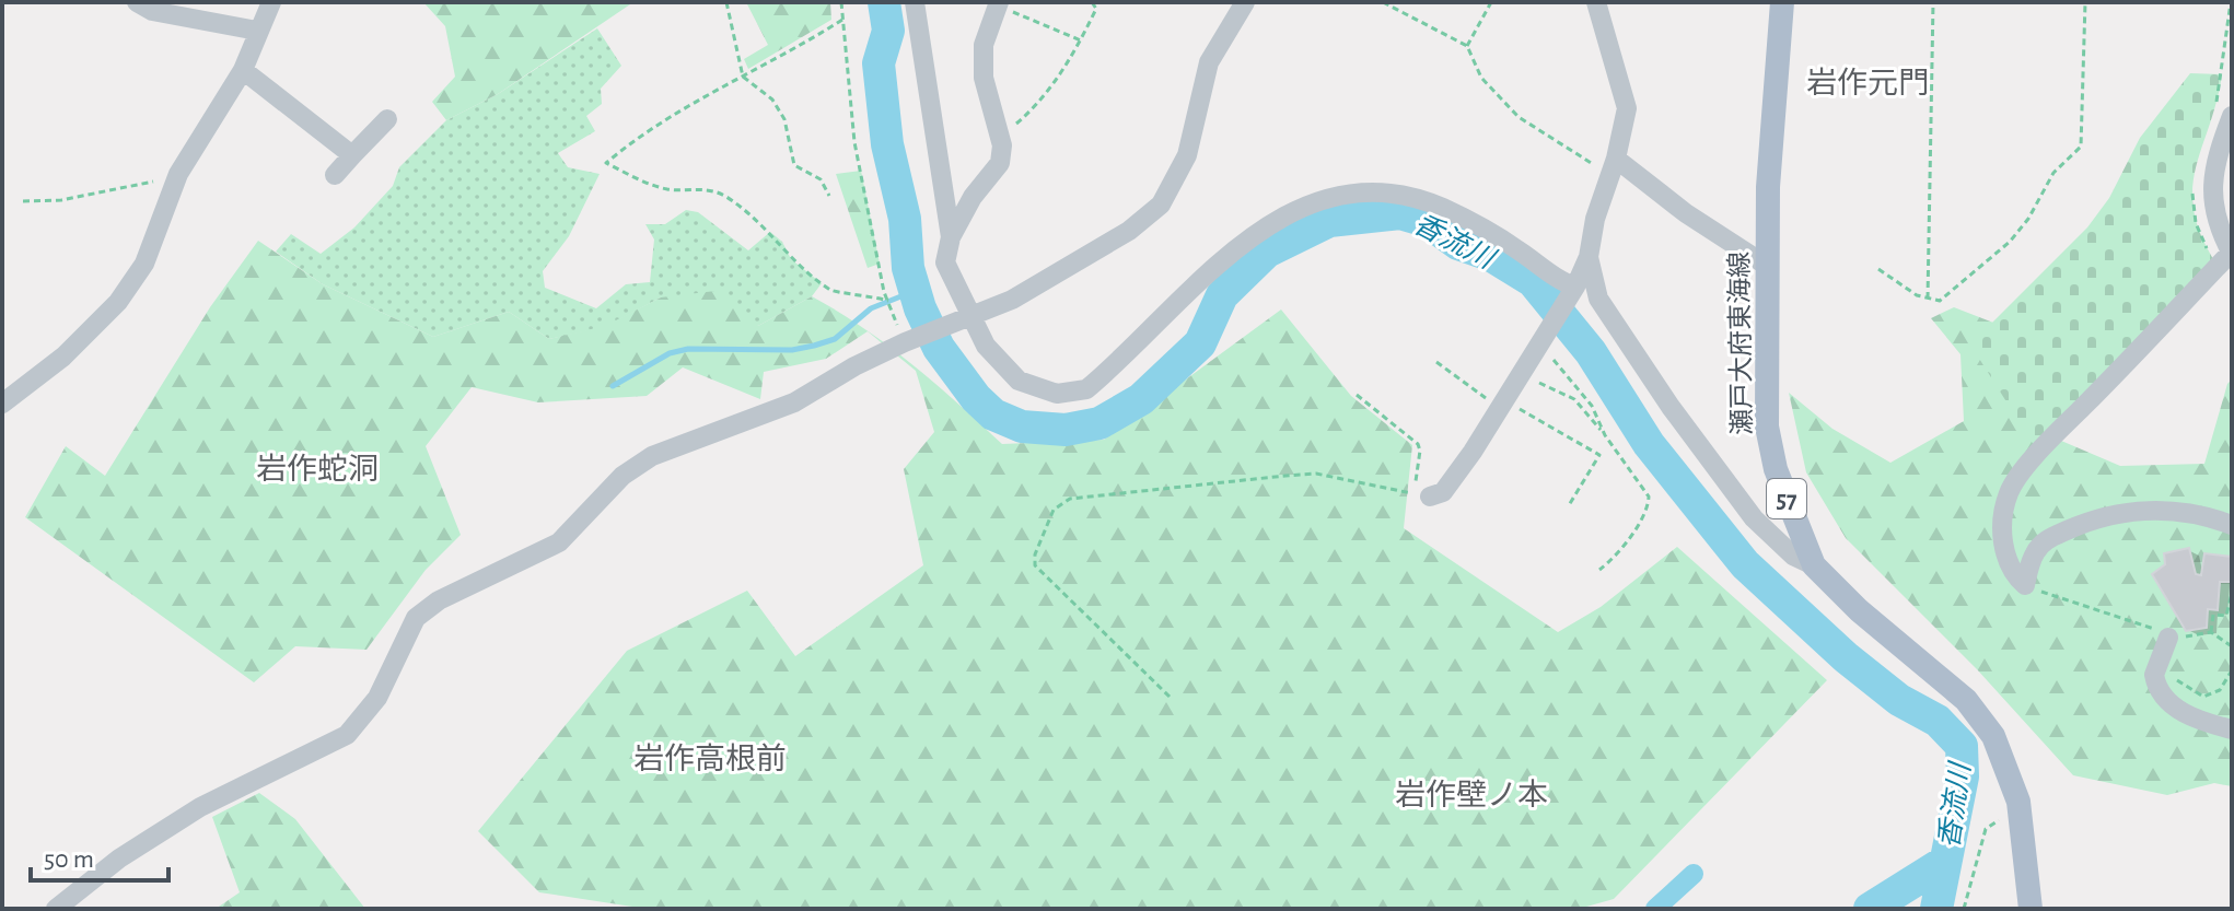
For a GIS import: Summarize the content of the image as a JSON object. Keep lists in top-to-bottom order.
{
  "streets": {
    "main road": ["瀬戸大府東海線", "57"]
  },
  "districts": [
    "岩作元門",
    "岩作蛇洞",
    "岩作高根前",
    "岩作壁ノ本"
  ],
  "water": ["香流川"],
  "scale_bar": "50 m"
}
